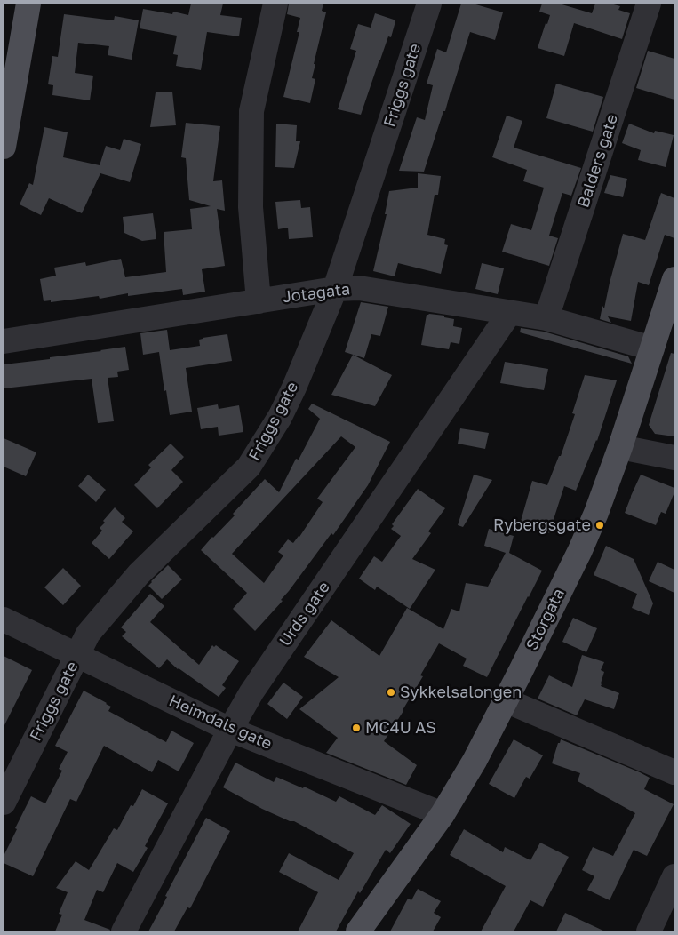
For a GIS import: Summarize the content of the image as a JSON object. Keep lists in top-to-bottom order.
{
  "streets": {
    "main road": ["Storgata"],
    "street": [
      "Friggs gate",
      "Balders gate",
      "Jotagata",
      "Urds gate",
      "Heimdals gate"
    ]
  },
  "crossings": [
    ["Friggs gate", "Jotagata"],
    ["Friggs gate", "Heimdals gate"],
    ["Balders gate", "Jotagata"],
    ["Jotagata", "Urds gate"],
    ["Jotagata", "Storgata"],
    ["Urds gate", "Heimdals gate"],
    ["Storgata", "Heimdals gate"]
  ],
  "places": ["Rybergsgate", "Sykkelsalongen", "MC4U AS"]
}
